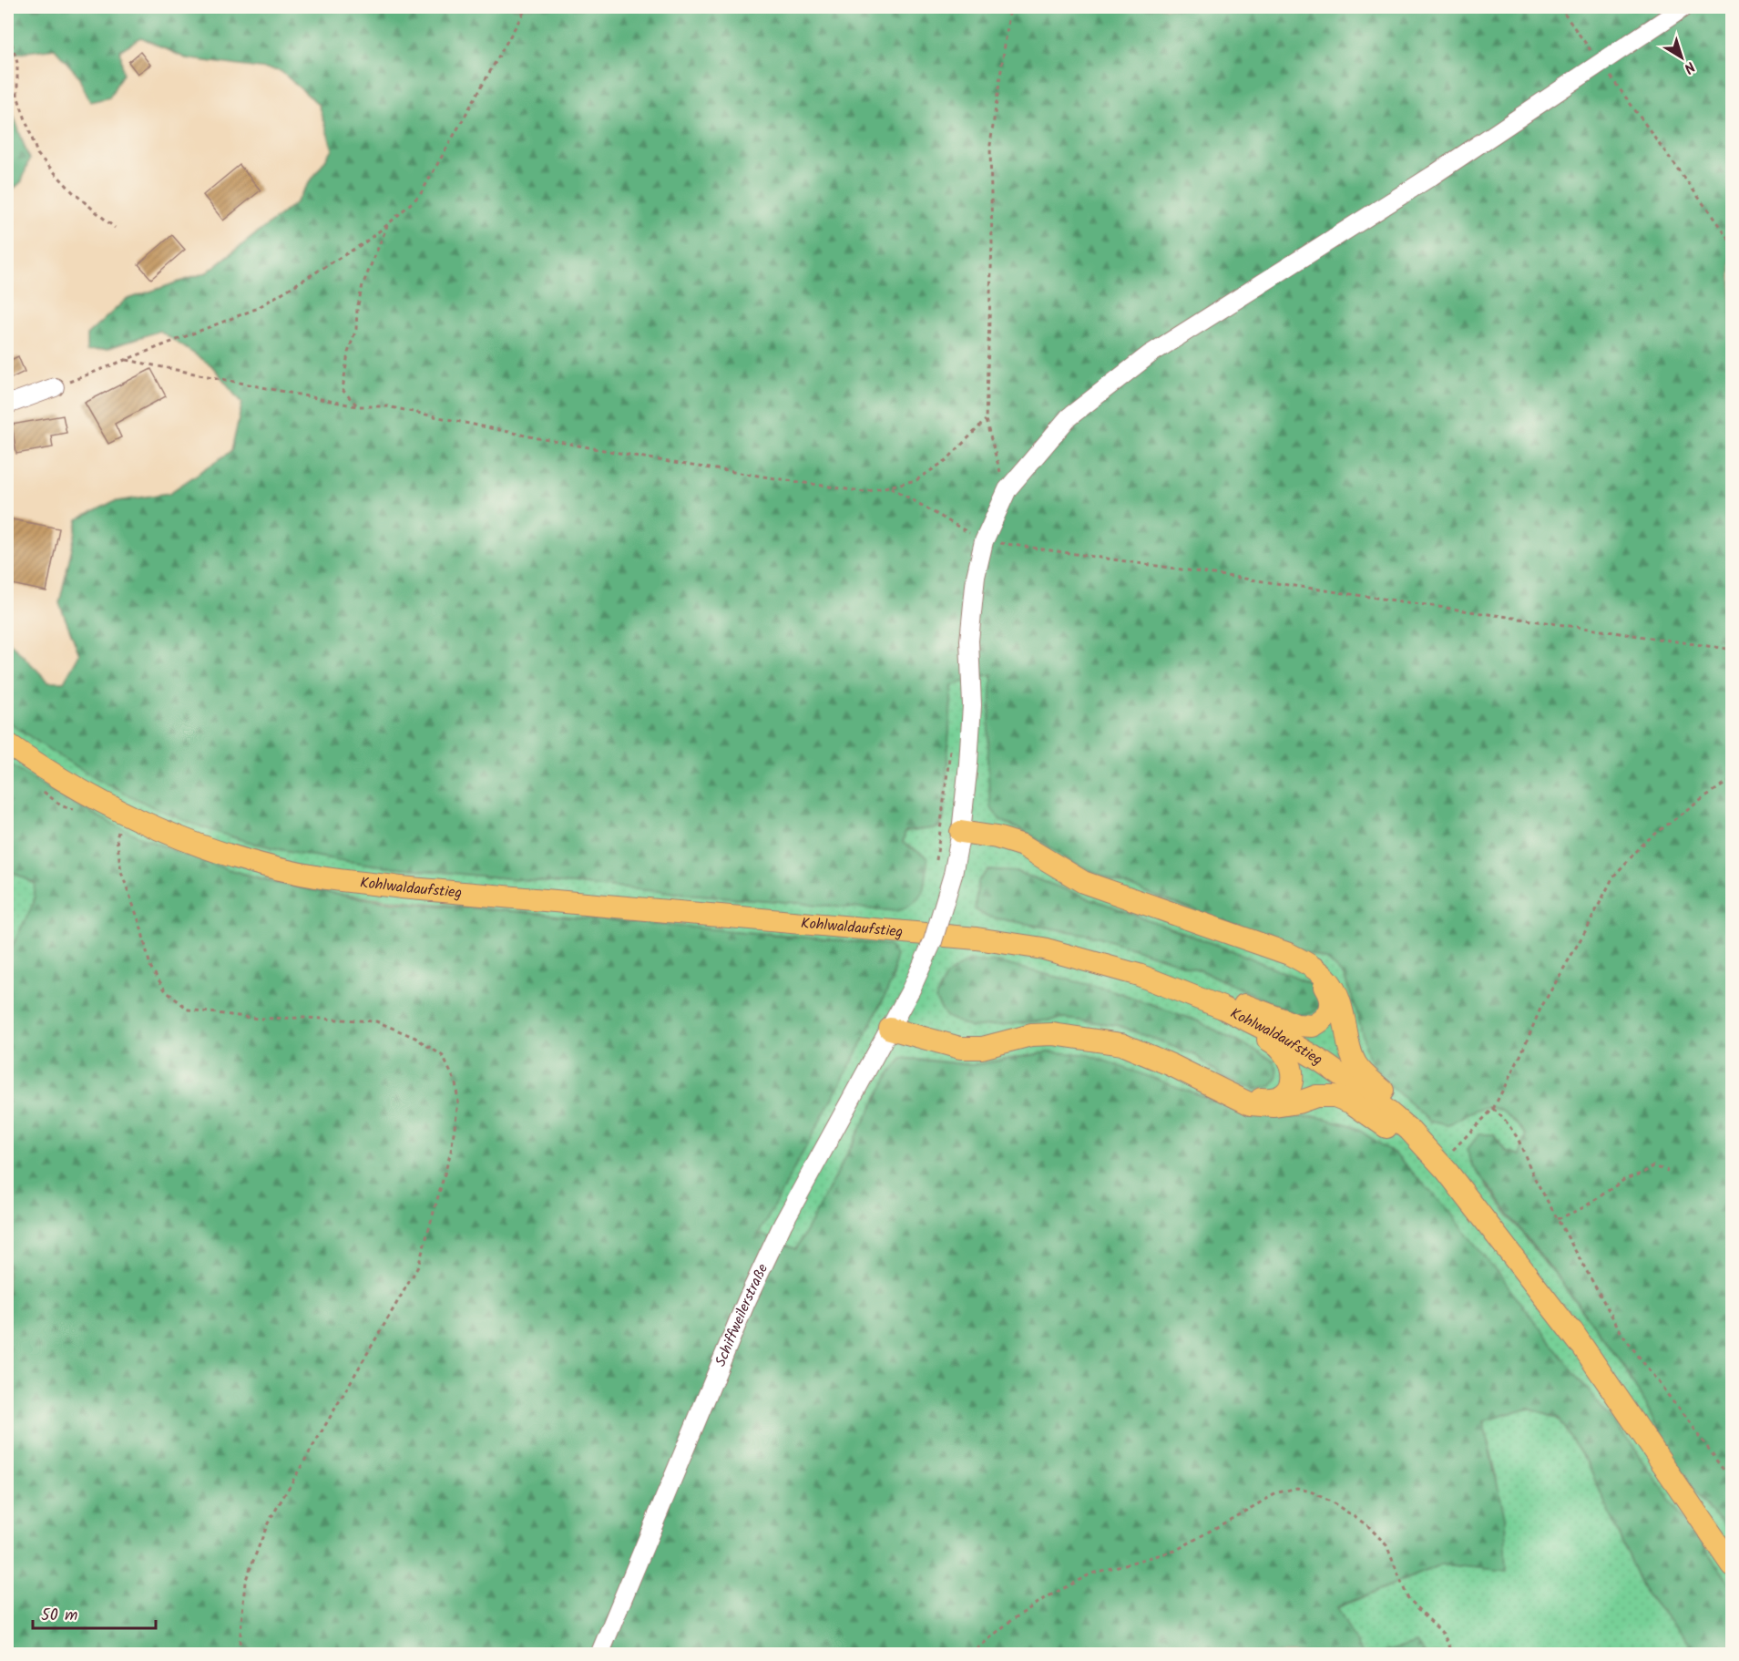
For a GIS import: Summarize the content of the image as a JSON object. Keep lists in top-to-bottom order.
{
  "streets": {
    "main road": ["Kohlwaldaufstieg"],
    "street": ["Schiffweilerstraße"]
  },
  "scale_bar": "50 m",
  "north": "bottom right"
}
